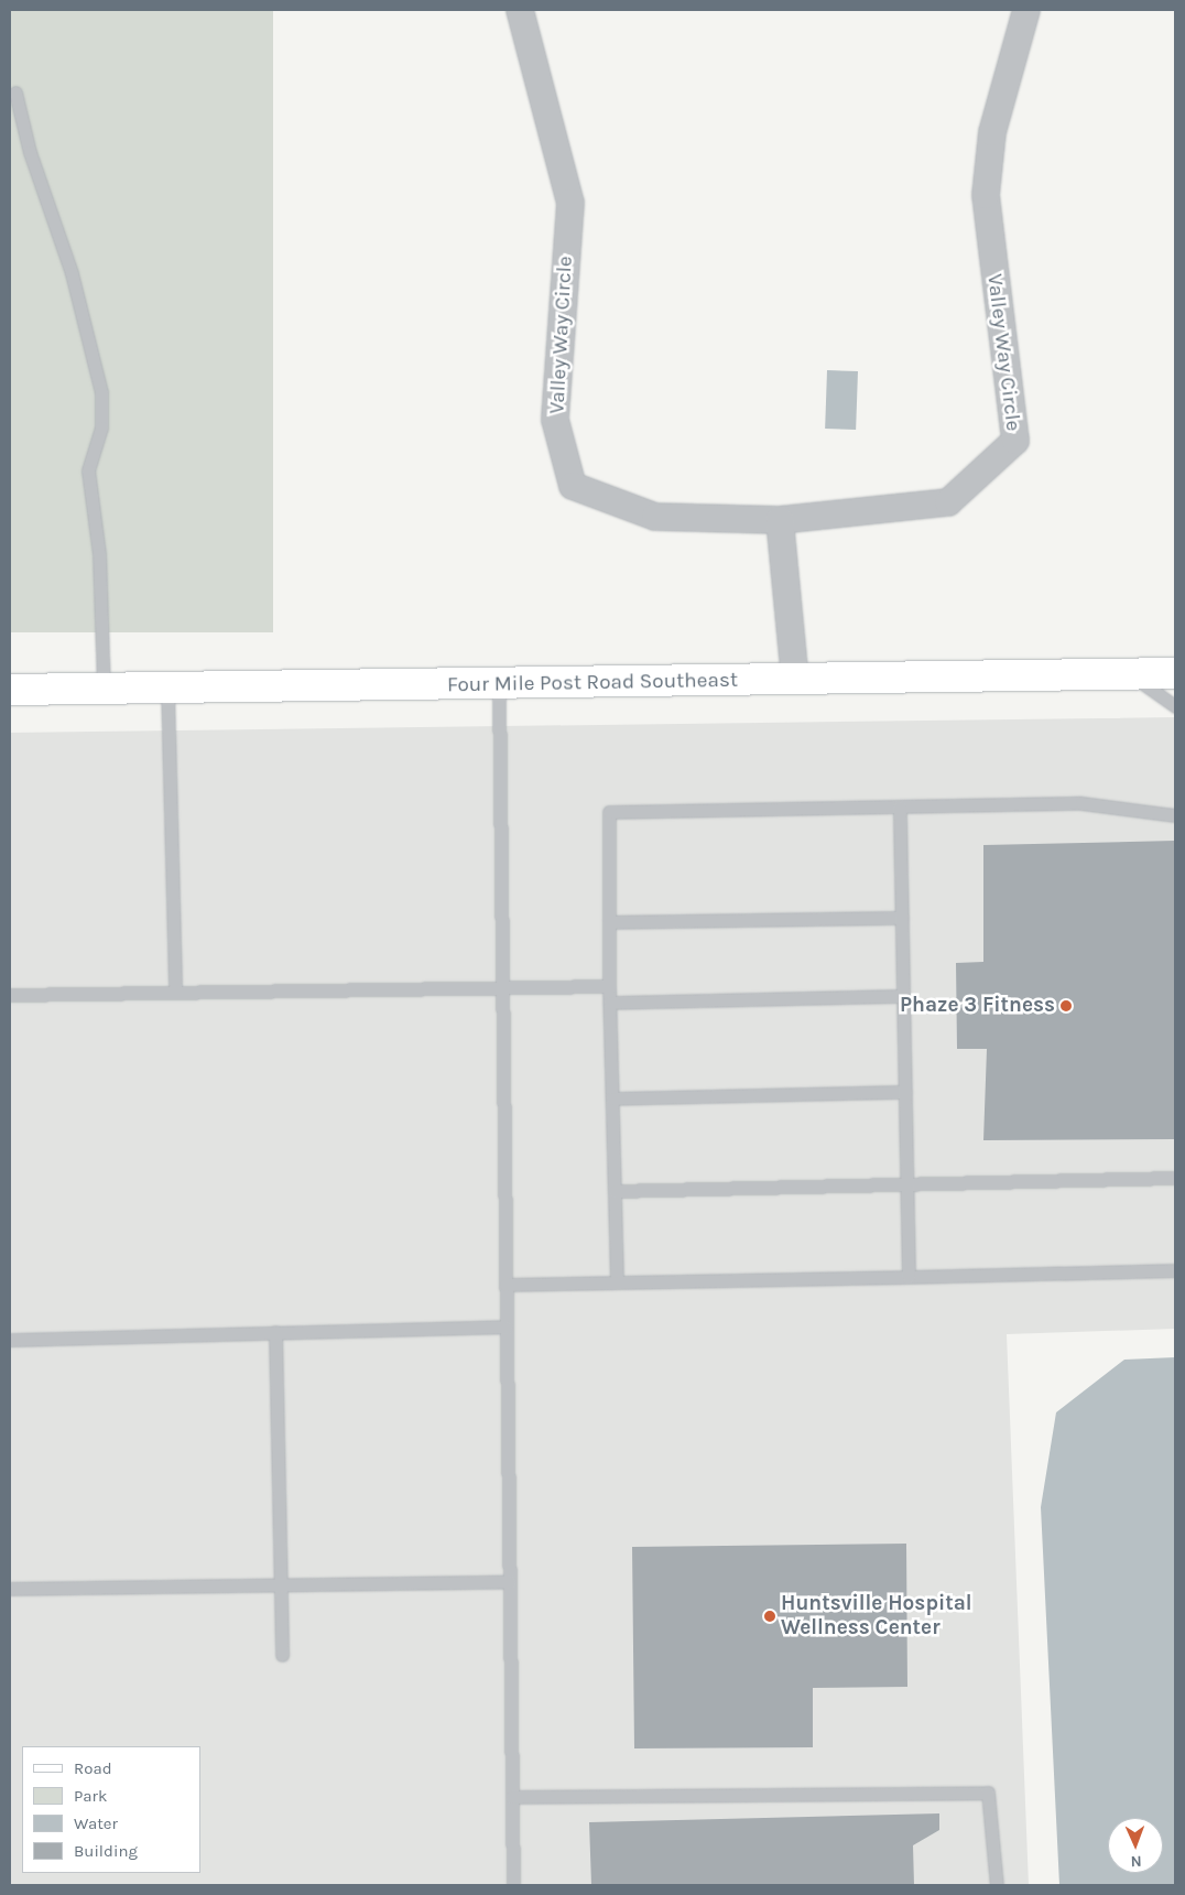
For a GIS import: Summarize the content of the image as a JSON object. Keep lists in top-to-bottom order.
{
  "streets": {
    "main road": ["Four Mile Post Road Southeast"],
    "street": ["Valley Way Circle"]
  },
  "places": ["Phaze 3 Fitness", "Huntsville Hospital Wellness Center"],
  "legend": [
    "Road",
    "Park",
    "Water",
    "Building"
  ],
  "north": "bottom"
}
